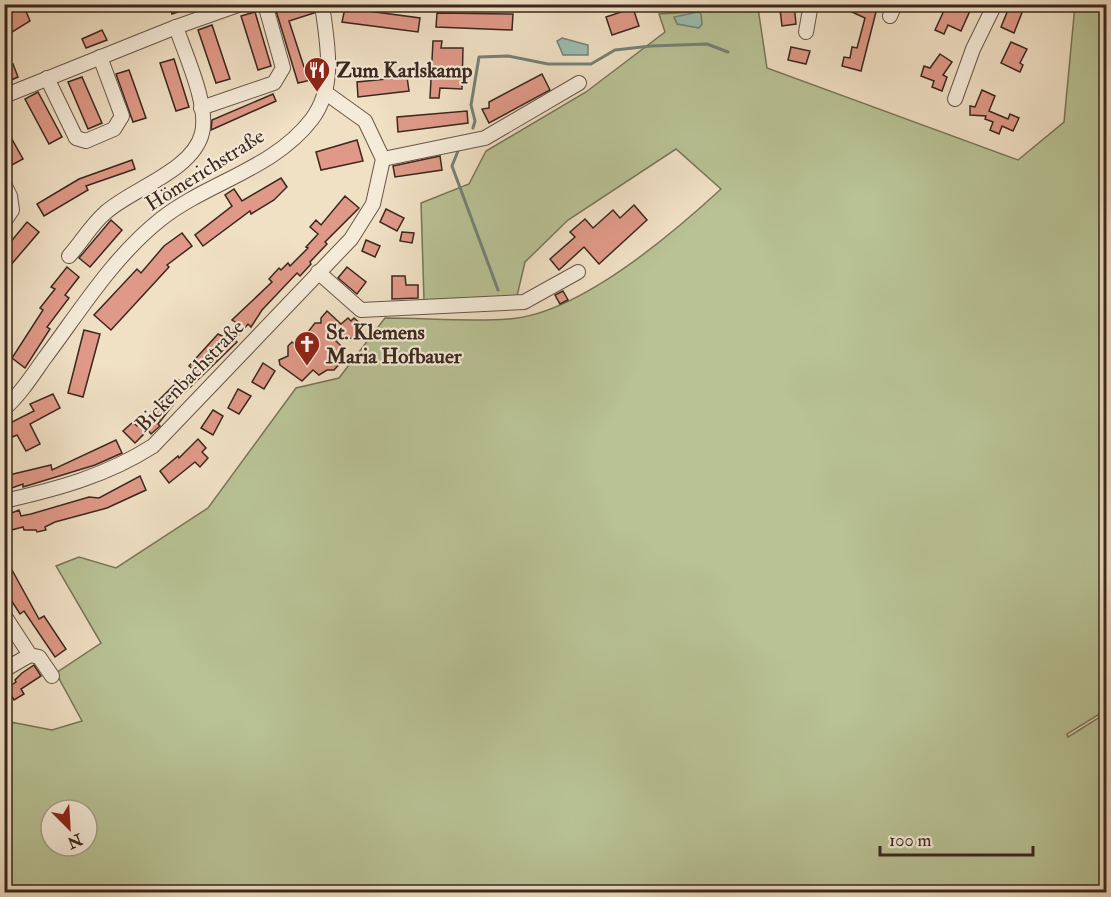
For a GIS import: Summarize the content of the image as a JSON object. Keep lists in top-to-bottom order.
{
  "streets": {
    "street": ["Hömerichstraße", "Bickenbachstraße"]
  },
  "places": {
    "restaurant": ["Zum Karlskamp"],
    "church": ["St. Klemens Maria Hofbauer"]
  },
  "scale_bar": "100 m",
  "north": "bottom right"
}
